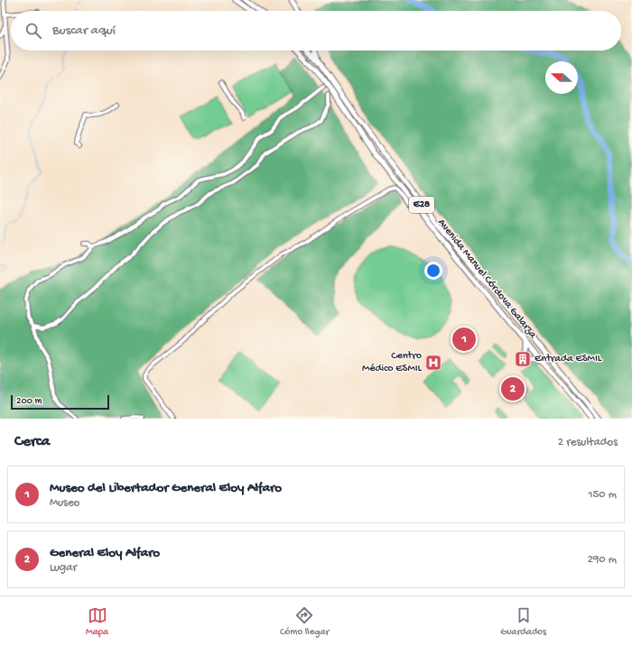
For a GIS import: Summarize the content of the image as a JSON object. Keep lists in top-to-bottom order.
{
  "streets": {
    "main road": ["E28", "Avenida Manuel Córdova Galarza"]
  },
  "places": {
    "building": ["Entrada ESMIL"],
    "hospital": ["Centro Médico ESMIL"]
  },
  "scale_bar": "200 m",
  "north": "left",
  "page": {
    "search": "Buscar aquí",
    "pins": ["1", "2"],
    "scale": "200 m",
    "heading": ["Cerca", "2 resultados"],
    "list": [
      {
        "mark": "1",
        "name": "Museo del Libertador General Eloy Alfaro",
        "note": "Museo",
        "value": "150 m"
      },
      {
        "mark": "2",
        "name": "General Eloy Alfaro",
        "note": "Lugar",
        "value": "290 m"
      }
    ],
    "nav": ["Mapa", "Cómo llegar", "Guardados"]
  }
}
